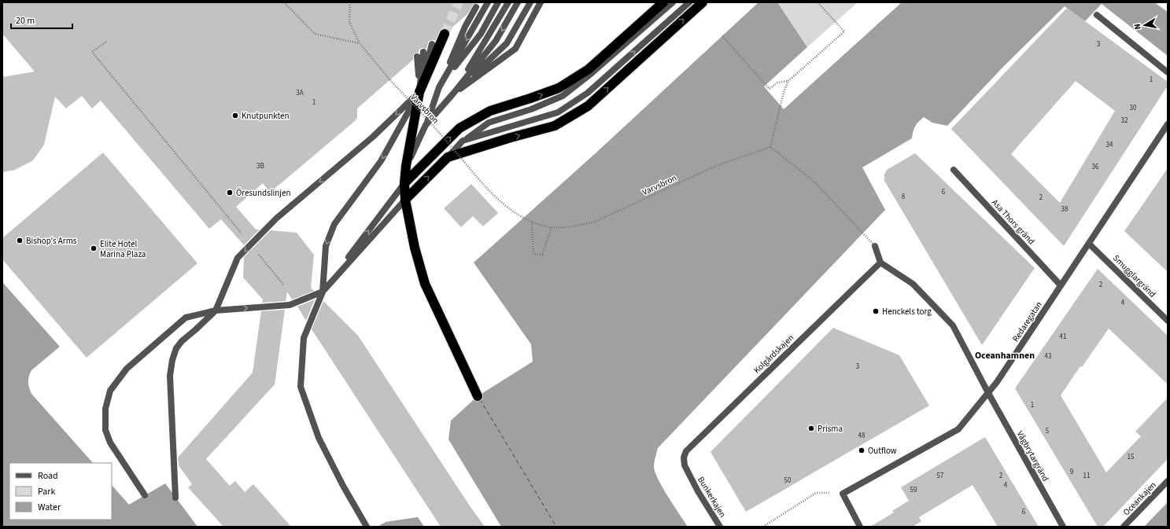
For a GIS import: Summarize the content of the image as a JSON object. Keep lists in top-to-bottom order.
{
  "streets": {
    "street": [
      "Asa Thors gränd",
      "Smugglargränd",
      "Redaregatan",
      "Kolgårdskajen",
      "Vågbrytargränd",
      "Bunkerkajen",
      "Oceankajen"
    ],
    "path": ["Varvsbron"]
  },
  "crossings": [
    ["Asa Thors gränd", "Redaregatan"],
    ["Smugglargränd", "Redaregatan"],
    ["Redaregatan", "Vågbrytargränd"],
    ["Kolgårdskajen", "Bunkerkajen"]
  ],
  "districts": ["Oceanhamnen"],
  "places": [
    "Knutpunkten",
    "Öresundslinjen",
    "Bishop's Arms",
    "Elite Hotel Marina Plaza",
    "Henckels torg",
    "Prisma",
    "Outflow"
  ],
  "house_numbers": [
    "3",
    "1",
    "3A",
    "1",
    "30",
    "32",
    "34",
    "3B",
    "36",
    "6",
    "8",
    "2",
    "38",
    "2",
    "4",
    "41",
    "43",
    "3",
    "1",
    "5",
    "48",
    "15",
    "9",
    "57",
    "2",
    "11",
    "50",
    "4",
    "59",
    "6"
  ],
  "legend": ["Road", "Park", "Water"],
  "scale_bar": "20 m",
  "north": "left"
}
